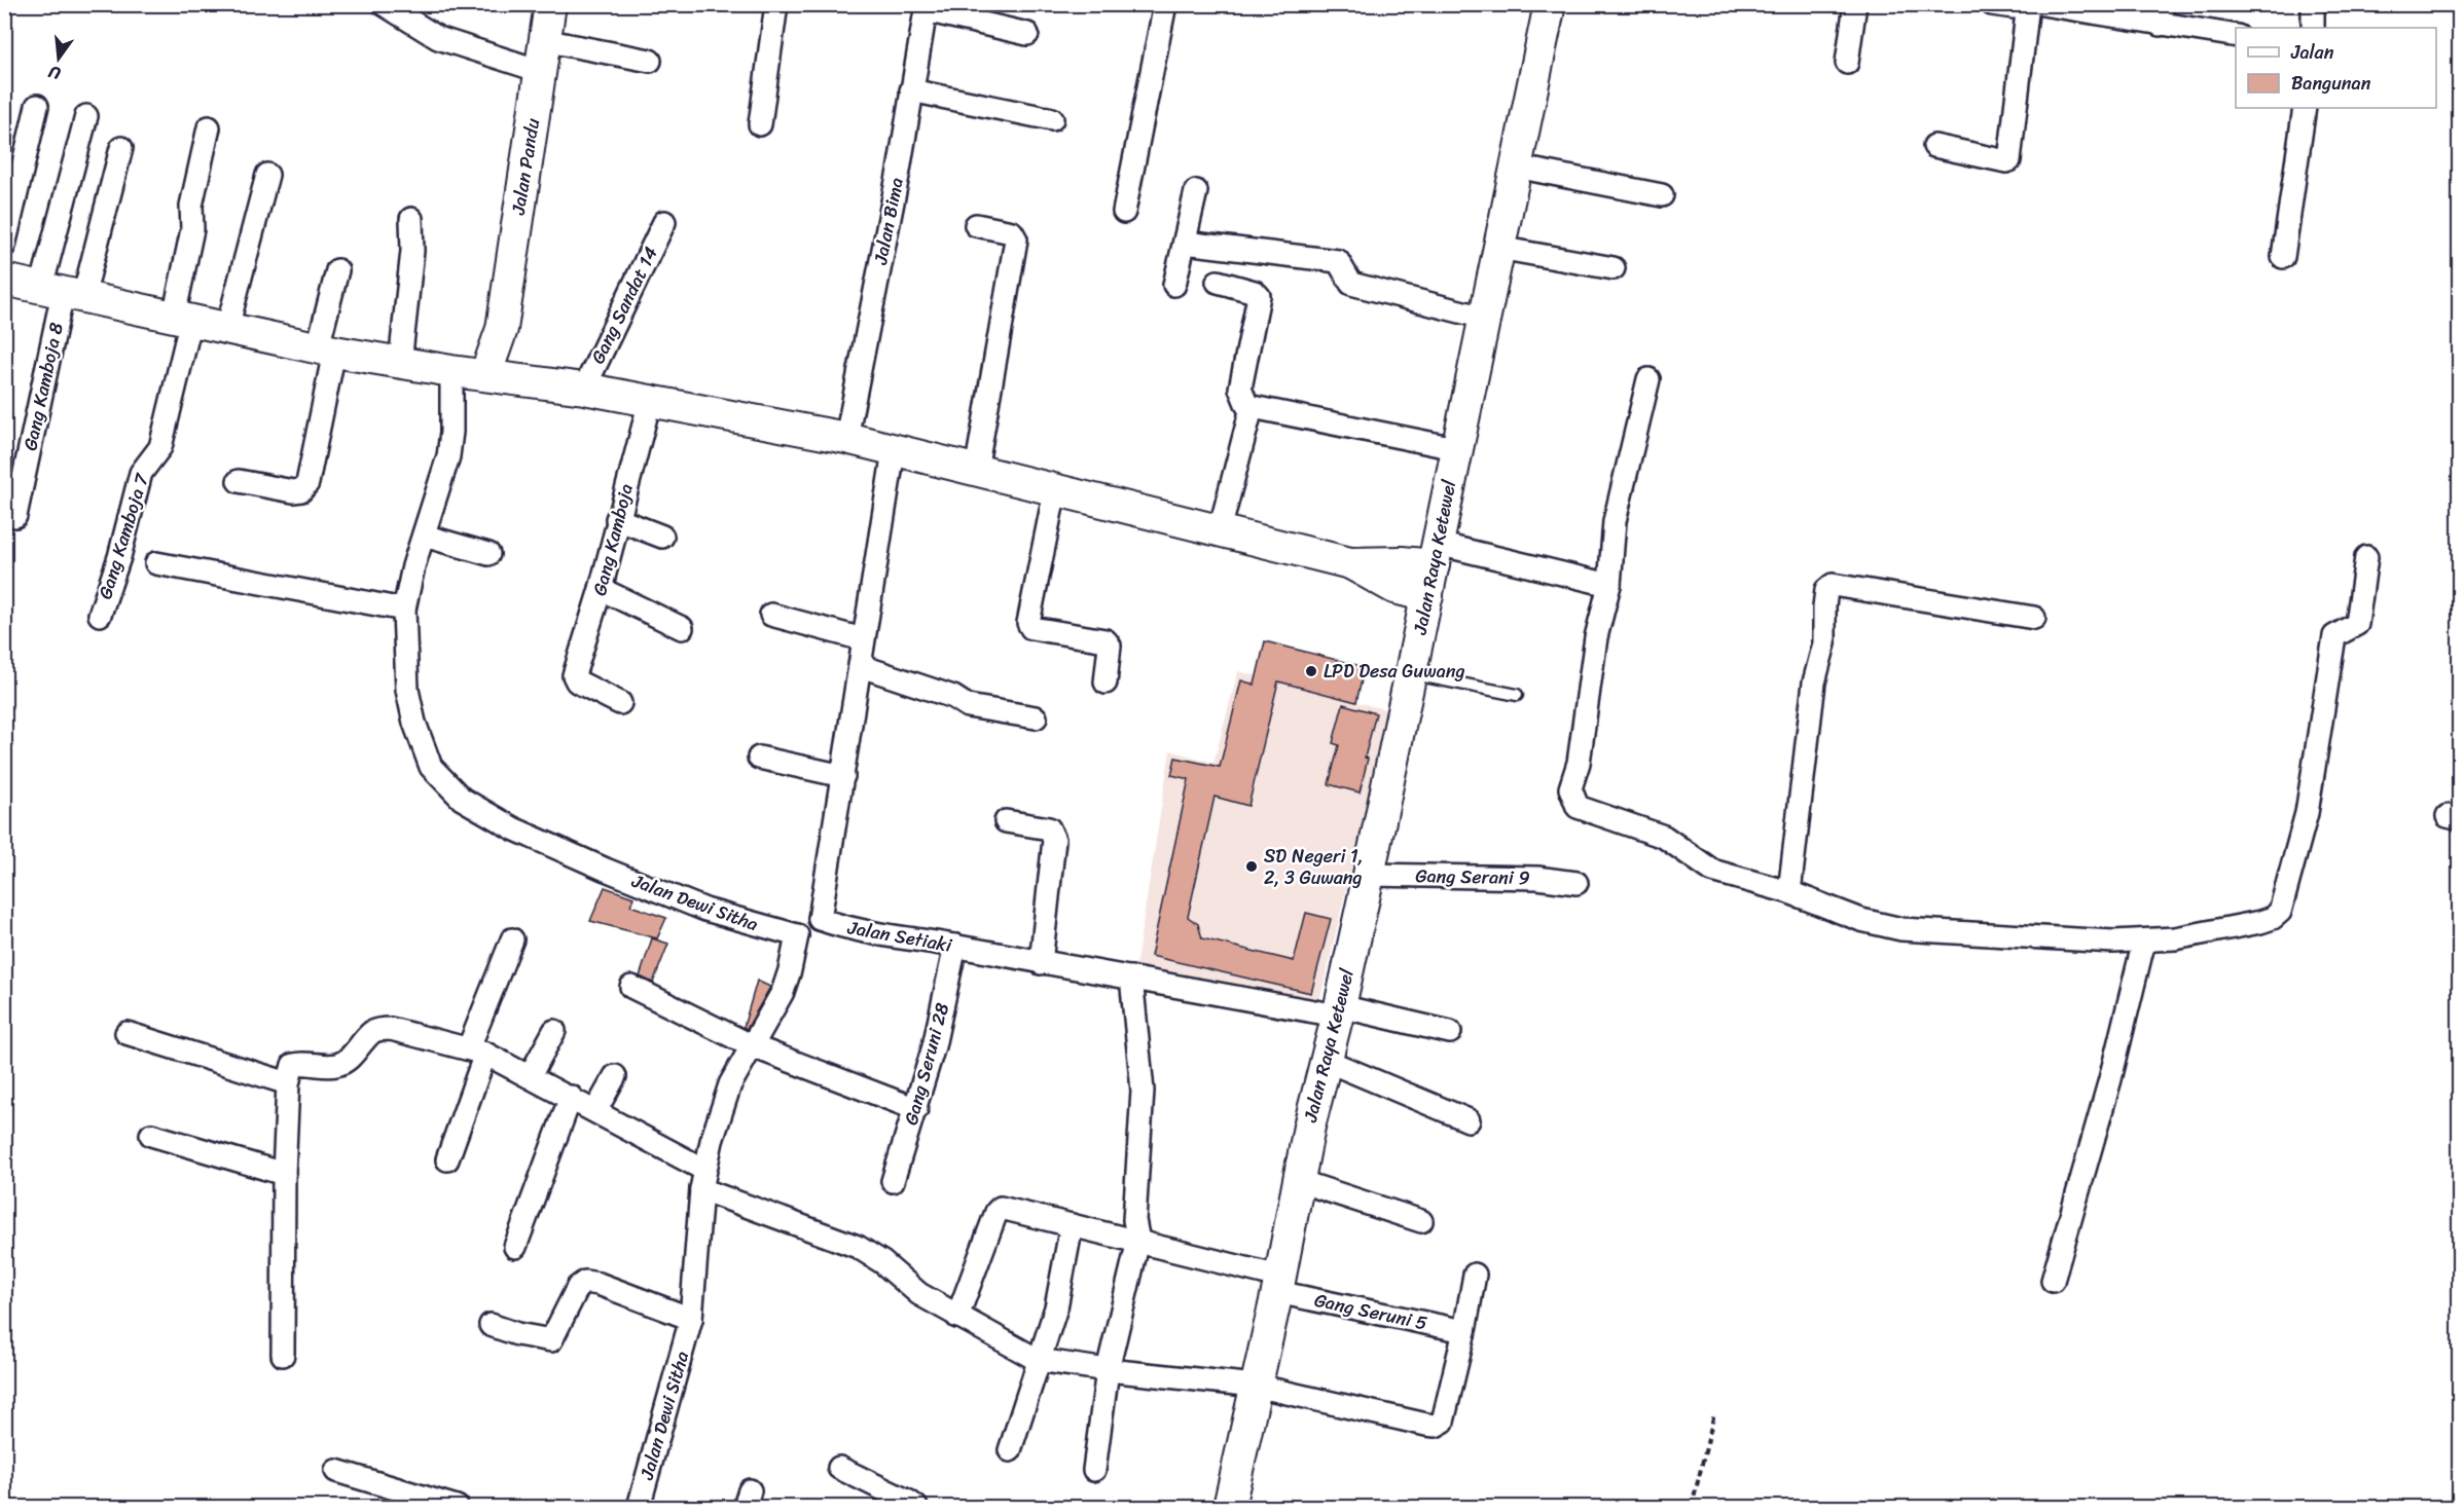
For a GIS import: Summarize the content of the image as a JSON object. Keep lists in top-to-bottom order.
{
  "streets": {
    "street": [
      "Jalan Pandu",
      "Jalan Bima",
      "Gang Sandat 14",
      "Gang Kamboja 8",
      "Gang Kamboja 7",
      "Gang Kamboja",
      "Jalan Raya Ketewel",
      "Gang Serani 9",
      "Jalan Dewi Sitha",
      "Jalan Setiaki",
      "Gang Seruni 28",
      "Gang Seruni 5"
    ]
  },
  "crossings": [
    ["Jalan Raya Ketewel", "Gang Serani 9"],
    ["Jalan Raya Ketewel", "Jalan Setiaki"],
    ["Jalan Raya Ketewel", "Gang Seruni 5"],
    ["Jalan Setiaki", "Gang Seruni 28"]
  ],
  "places": ["LPD Desa Guwang", "SD Negeri 1, 2, 3 Guwang"],
  "legend": ["Jalan", "Bangunan"],
  "north": "bottom"
}
